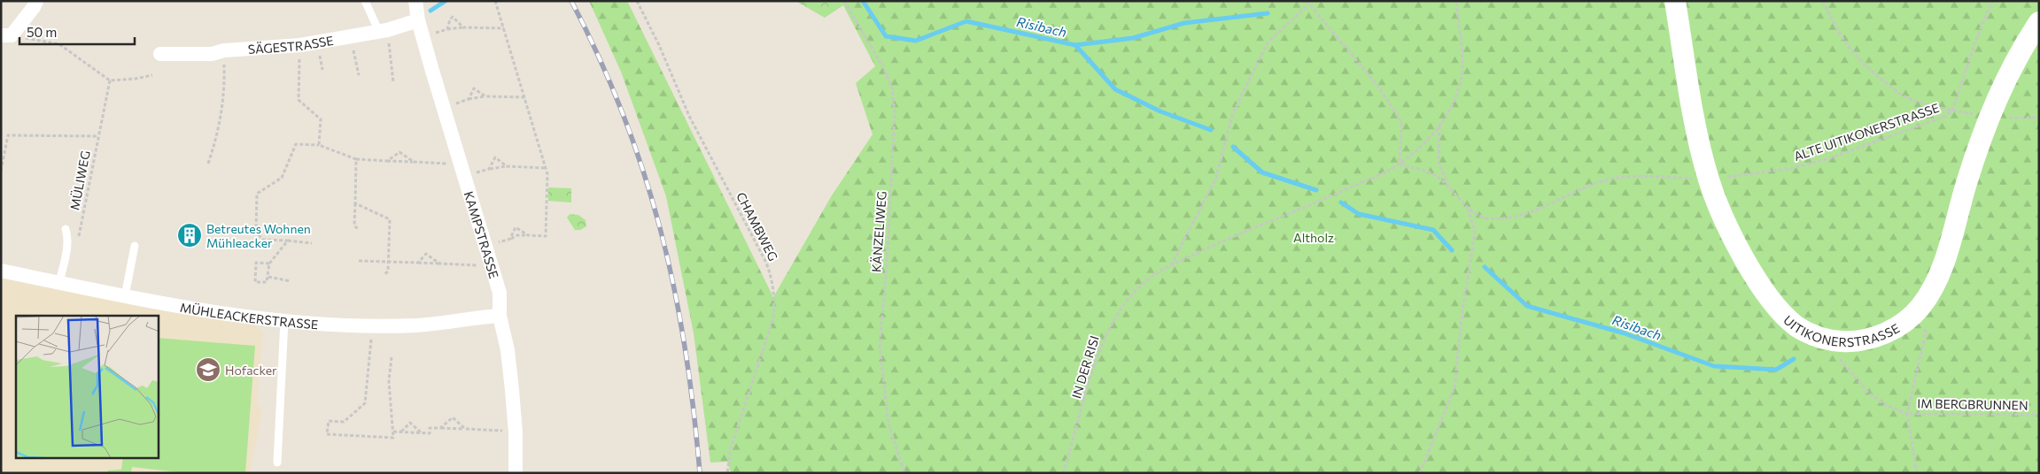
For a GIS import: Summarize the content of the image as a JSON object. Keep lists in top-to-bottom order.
{
  "streets": {
    "street": [
      "SÄGESTRASSE",
      "KAMPSTRASSE",
      "MÜHLEACKERSTRASSE",
      "UITIKONERSTRASSE"
    ],
    "path": [
      "ALTE UITIKONERSTRASSE",
      "MÜLIWEG",
      "CHAMBWEG",
      "KÄNZELIWEG",
      "IN DER RISI",
      "IM BERGBRUNNEN"
    ]
  },
  "crossings": [
    ["SÄGESTRASSE", "KAMPSTRASSE"],
    ["ALTE UITIKONERSTRASSE", "UITIKONERSTRASSE"],
    ["ALTE UITIKONERSTRASSE", "IN DER RISI"],
    ["KAMPSTRASSE", "MÜHLEACKERSTRASSE"]
  ],
  "water": ["Risibach"],
  "parks": ["Altholz"],
  "places": {
    "building": ["Betreutes Wohnen Mühleacker"],
    "school or university": ["Hofacker"]
  },
  "scale_bar": "50 m"
}
